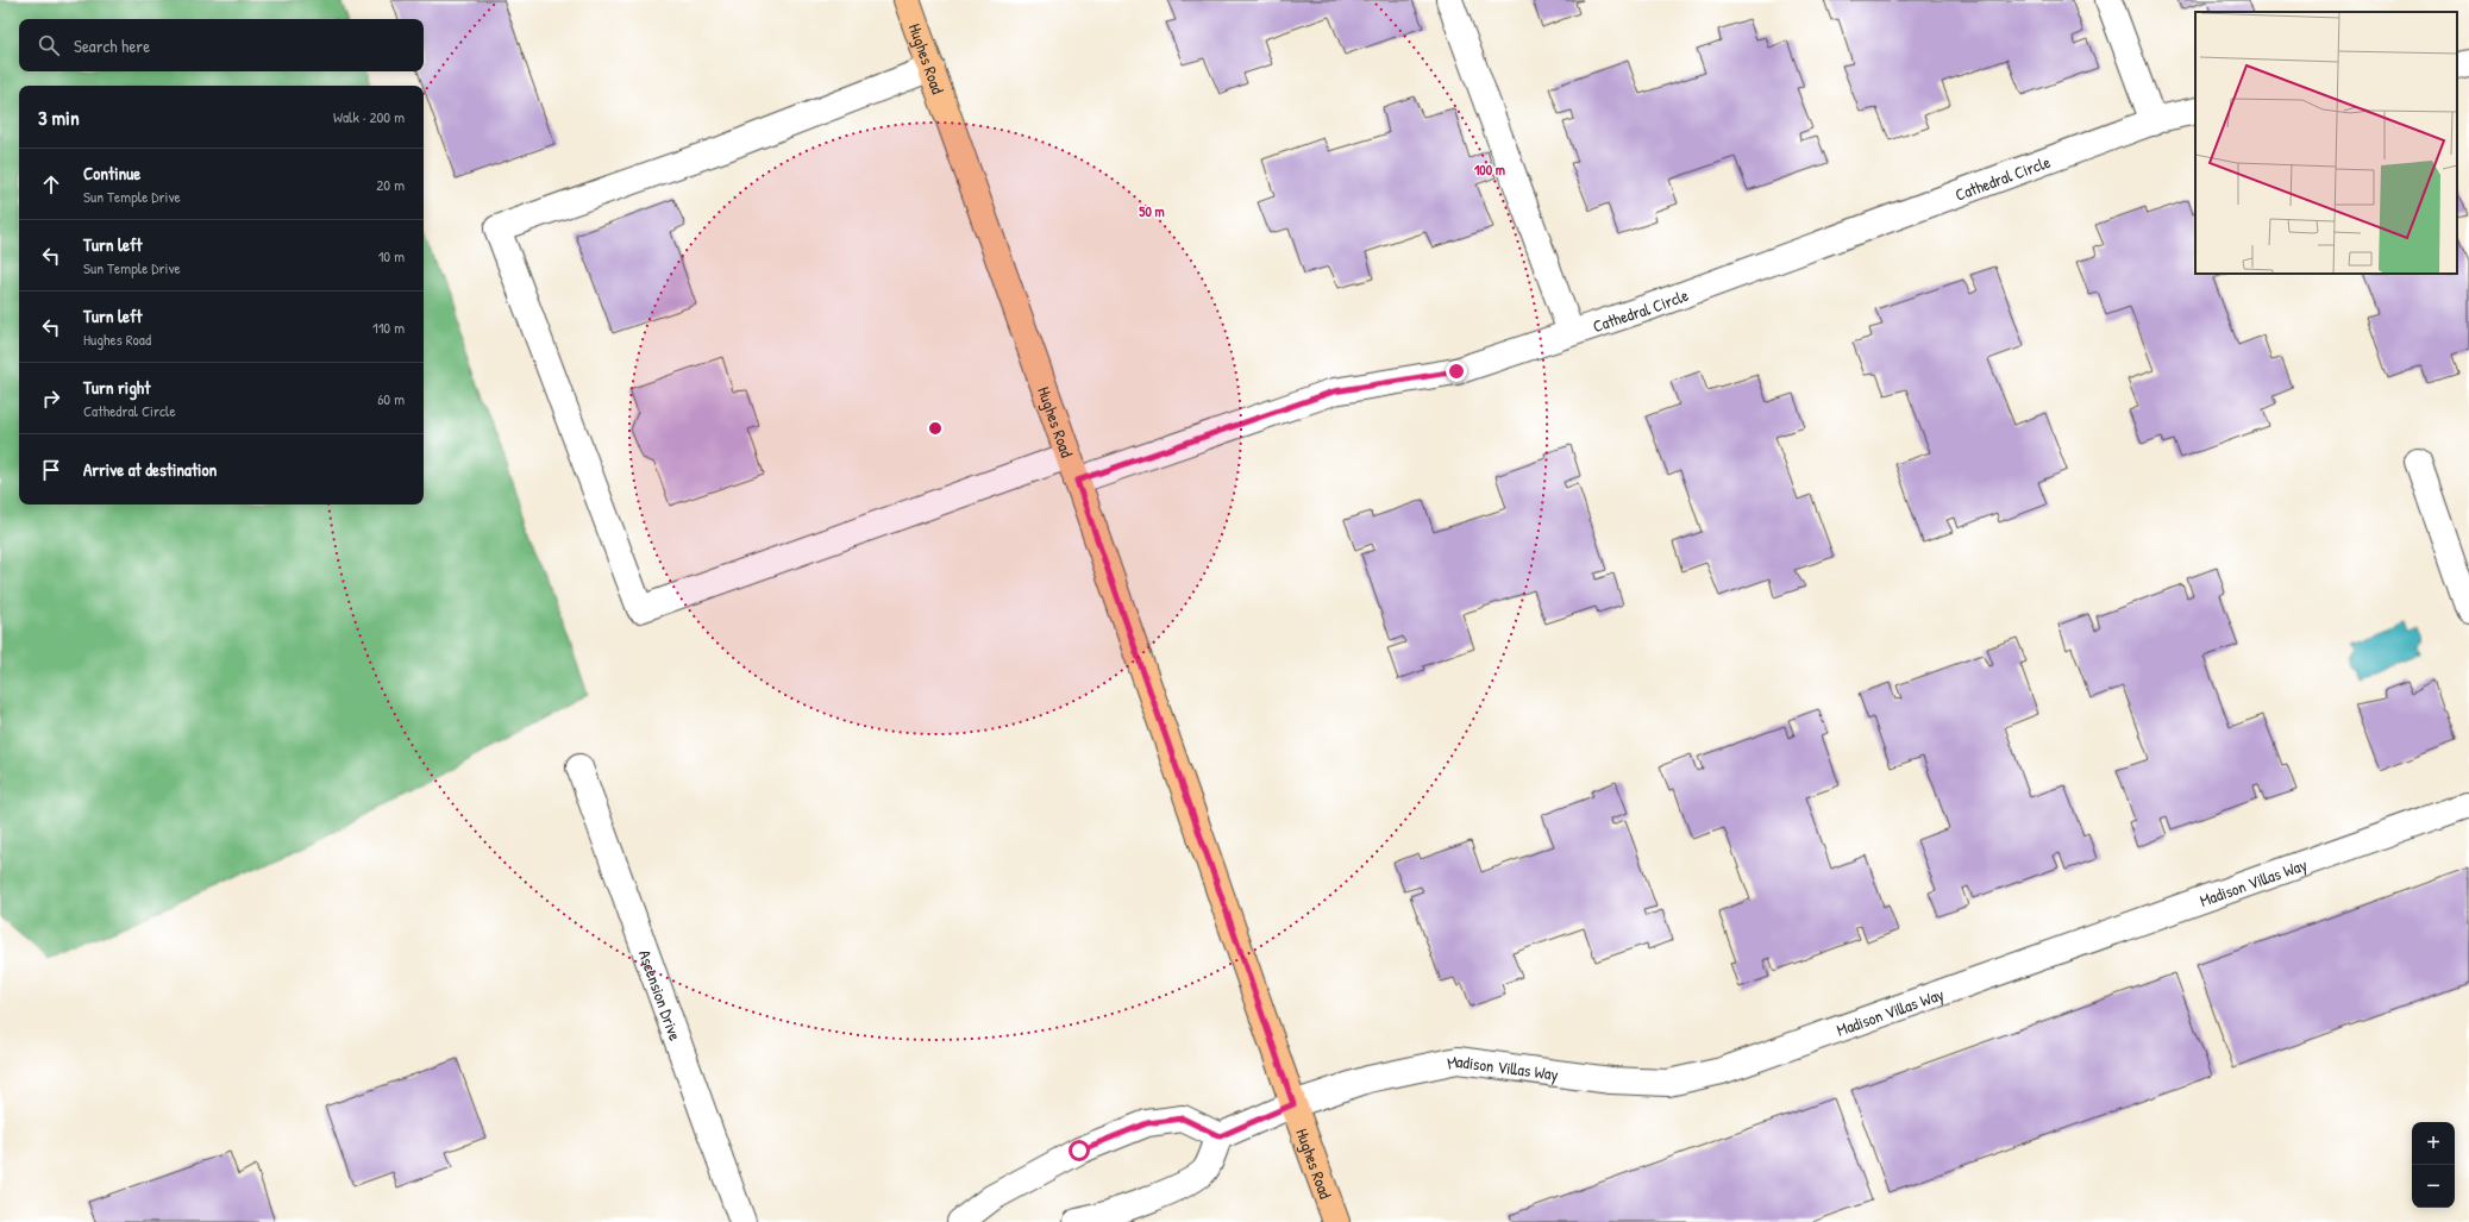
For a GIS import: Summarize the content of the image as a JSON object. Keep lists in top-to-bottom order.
{
  "streets": {
    "main road": ["Hughes Road"],
    "street": ["Cathedral Circle", "Madison Villas Way", "Ascension Drive"]
  },
  "crossings": [
    ["Hughes Road", "Cathedral Circle"],
    ["Hughes Road", "Madison Villas Way"]
  ],
  "page": {
    "search": "Search here",
    "heading": ["3 min", "Walk · 200 m"],
    "list": [
      ["Continue", "Sun Temple Drive", "20 m"],
      ["Turn left", "Sun Temple Drive", "10 m"],
      ["Turn left", "Hughes Road", "110 m"],
      ["Turn right", "Cathedral Circle", "60 m"],
      "Arrive at destination"
    ],
    "map_buttons": ["+", "−"]
  },
  "rings": ["100 m", "50 m"]
}
